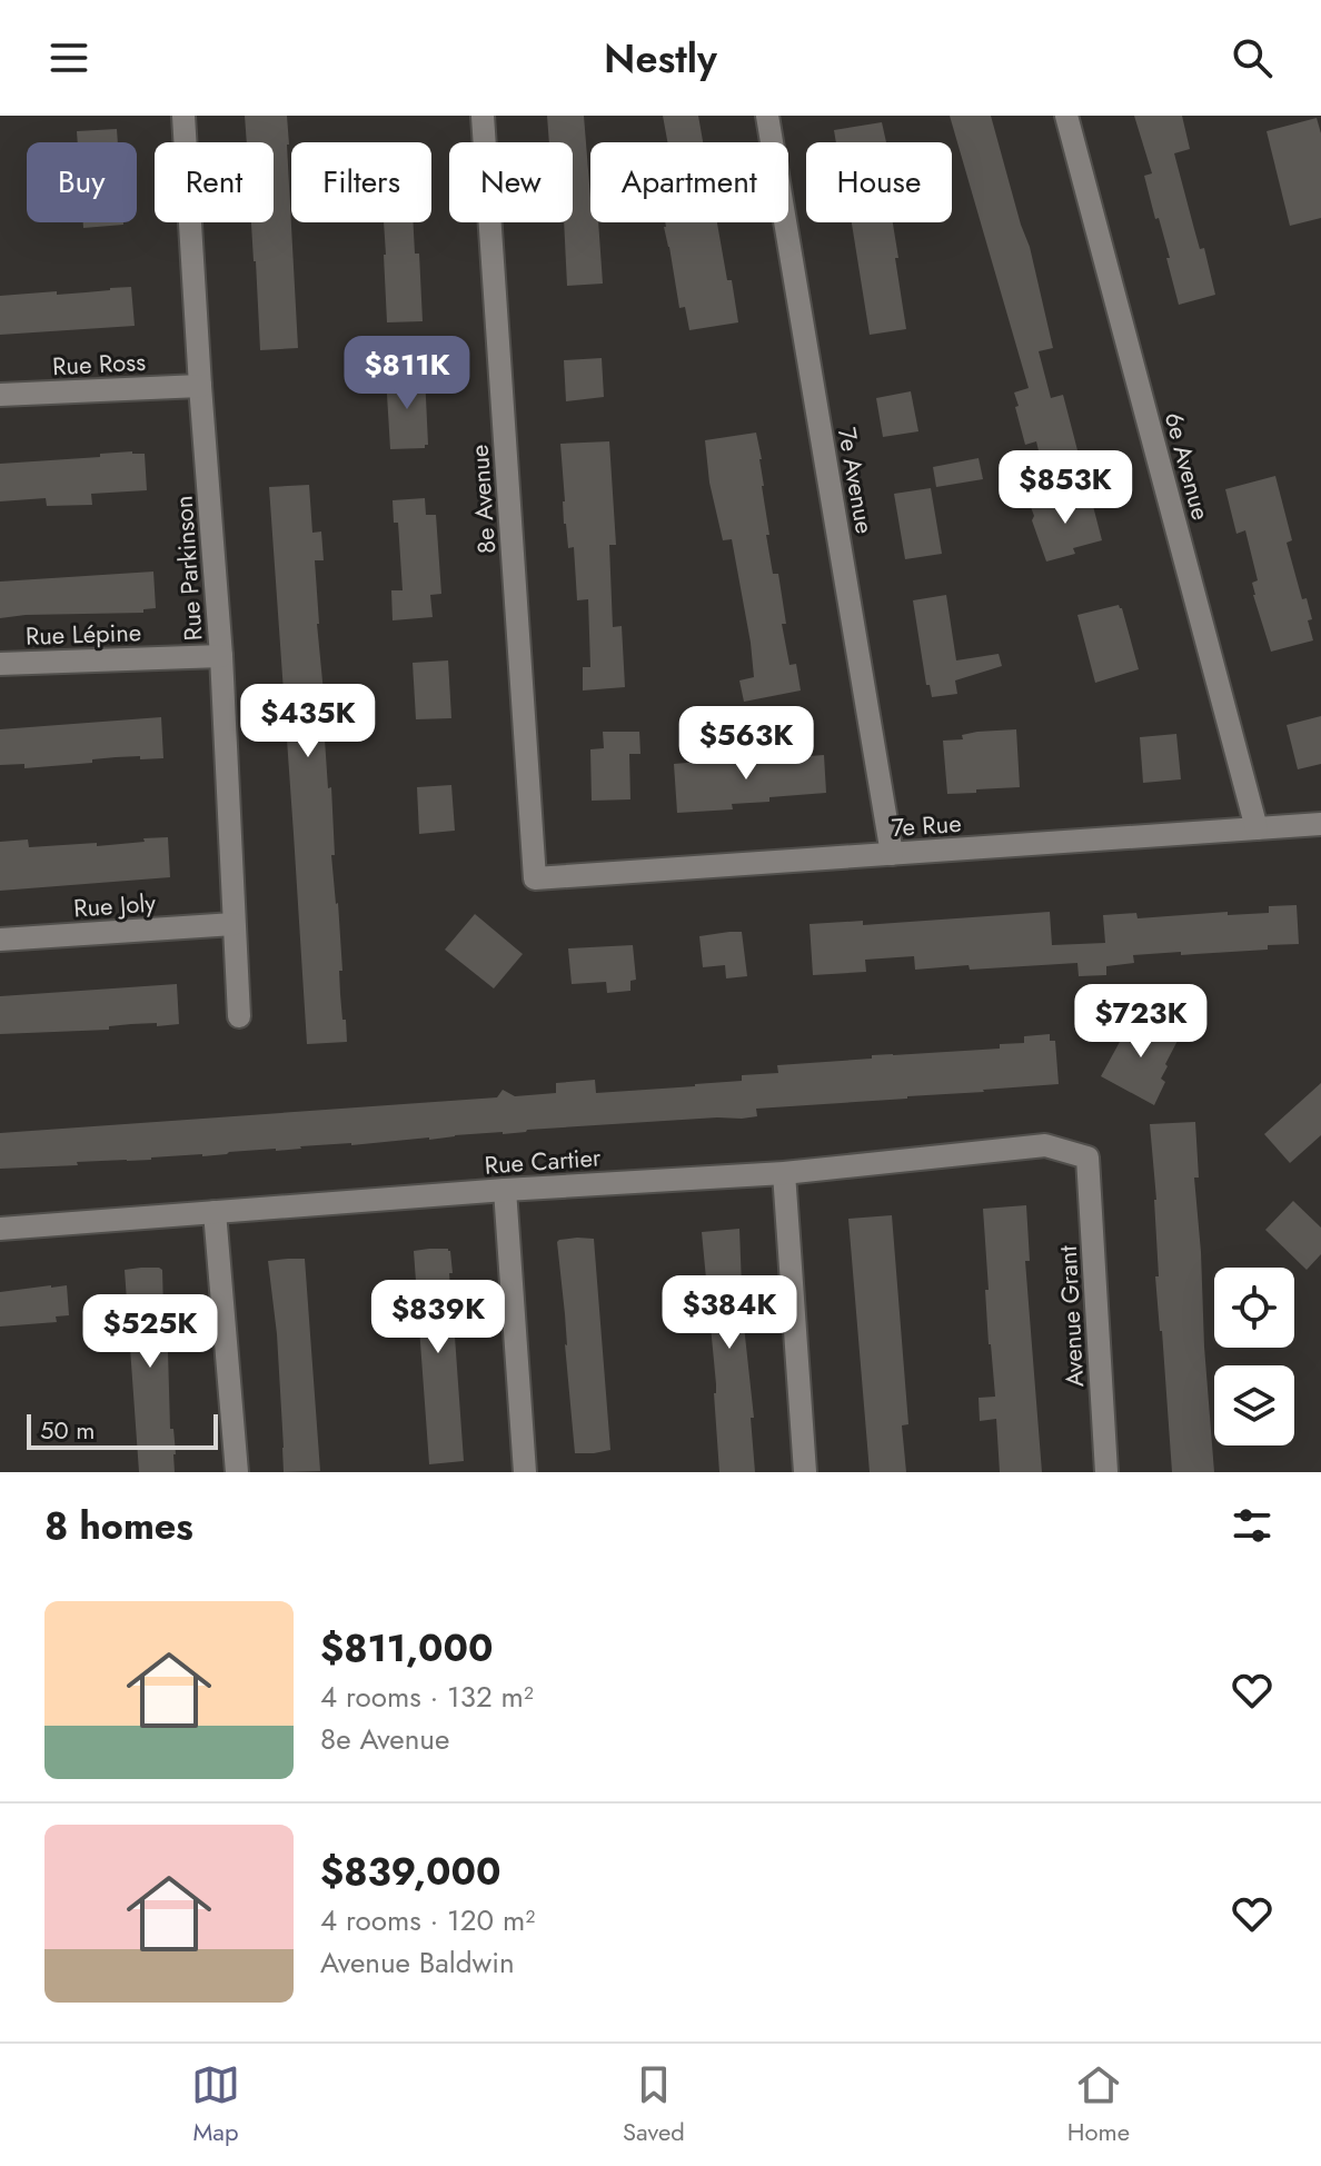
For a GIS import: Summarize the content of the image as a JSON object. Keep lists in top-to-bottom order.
{
  "streets": {
    "street": [
      "Rue Ross",
      "6e Avenue",
      "7e Avenue",
      "8e Avenue",
      "Rue Parkinson",
      "Rue Lépine",
      "7e Rue",
      "Rue Joly",
      "Rue Cartier",
      "Avenue Grant"
    ]
  },
  "crossings": [
    ["Rue Ross", "Rue Parkinson"],
    ["6e Avenue", "7e Rue"],
    ["7e Avenue", "7e Rue"],
    ["8e Avenue", "7e Rue"],
    ["Rue Parkinson", "Rue Lépine"],
    ["Rue Parkinson", "Rue Joly"],
    ["Rue Cartier", "Avenue Grant"]
  ],
  "scale_bar": "50 m",
  "page": {
    "header": "Nestly",
    "chip": [
      "Buy",
      "Rent",
      "Filters",
      "New",
      "Apartment",
      "House"
    ],
    "price": [
      "$811K",
      "$853K",
      "$435K",
      "$563K",
      "$723K",
      "$384K",
      "$839K",
      "$525K"
    ],
    "scale": "50 m",
    "heading": "8 homes",
    "list": [
      {
        "name": "$811,000",
        "note": "4 rooms · 132 m² · 8e Avenue"
      },
      {
        "name": "$839,000",
        "note": "4 rooms · 120 m² · Avenue Baldwin"
      }
    ],
    "tabs": ["Map", "Saved", "Home"]
  }
}
